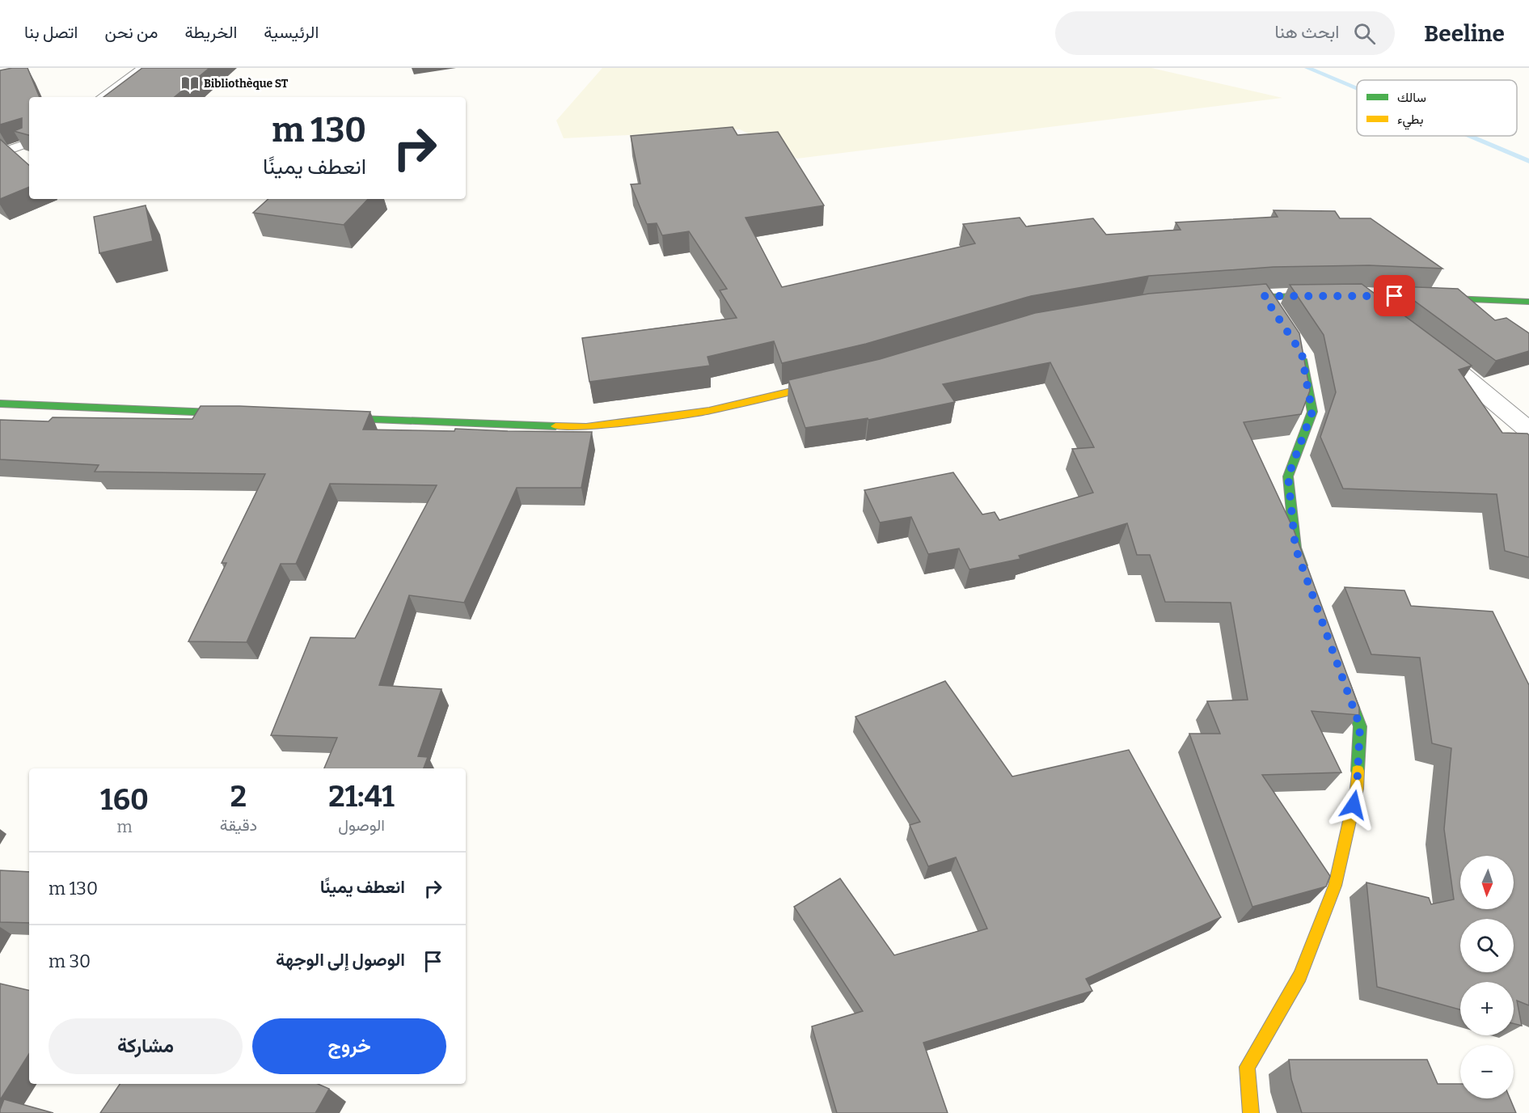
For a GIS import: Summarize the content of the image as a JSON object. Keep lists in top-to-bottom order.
{
  "places": {
    "library": ["Bibliothèque ST"]
  },
  "legend": ["سالك", "بطيء"],
  "north": "bottom",
  "page": {
    "header": "Beeline",
    "search": "ابحث هنا",
    "nav": [
      "الرئيسية",
      "الخريطة",
      "من نحن",
      "اتصل بنا"
    ],
    "turn": ["130 m", "انعطف يمينًا"],
    "eta": [
      "21:41",
      "الوصول",
      "2",
      "دقيقة",
      "160",
      "m"
    ],
    "list": [
      {
        "name": "انعطف يمينًا",
        "value": "130 m"
      },
      {
        "name": "الوصول إلى الوجهة",
        "value": "30 m"
      }
    ],
    "map_buttons": ["+", "−"],
    "buttons": ["خروج", "مشاركة"]
  }
}
